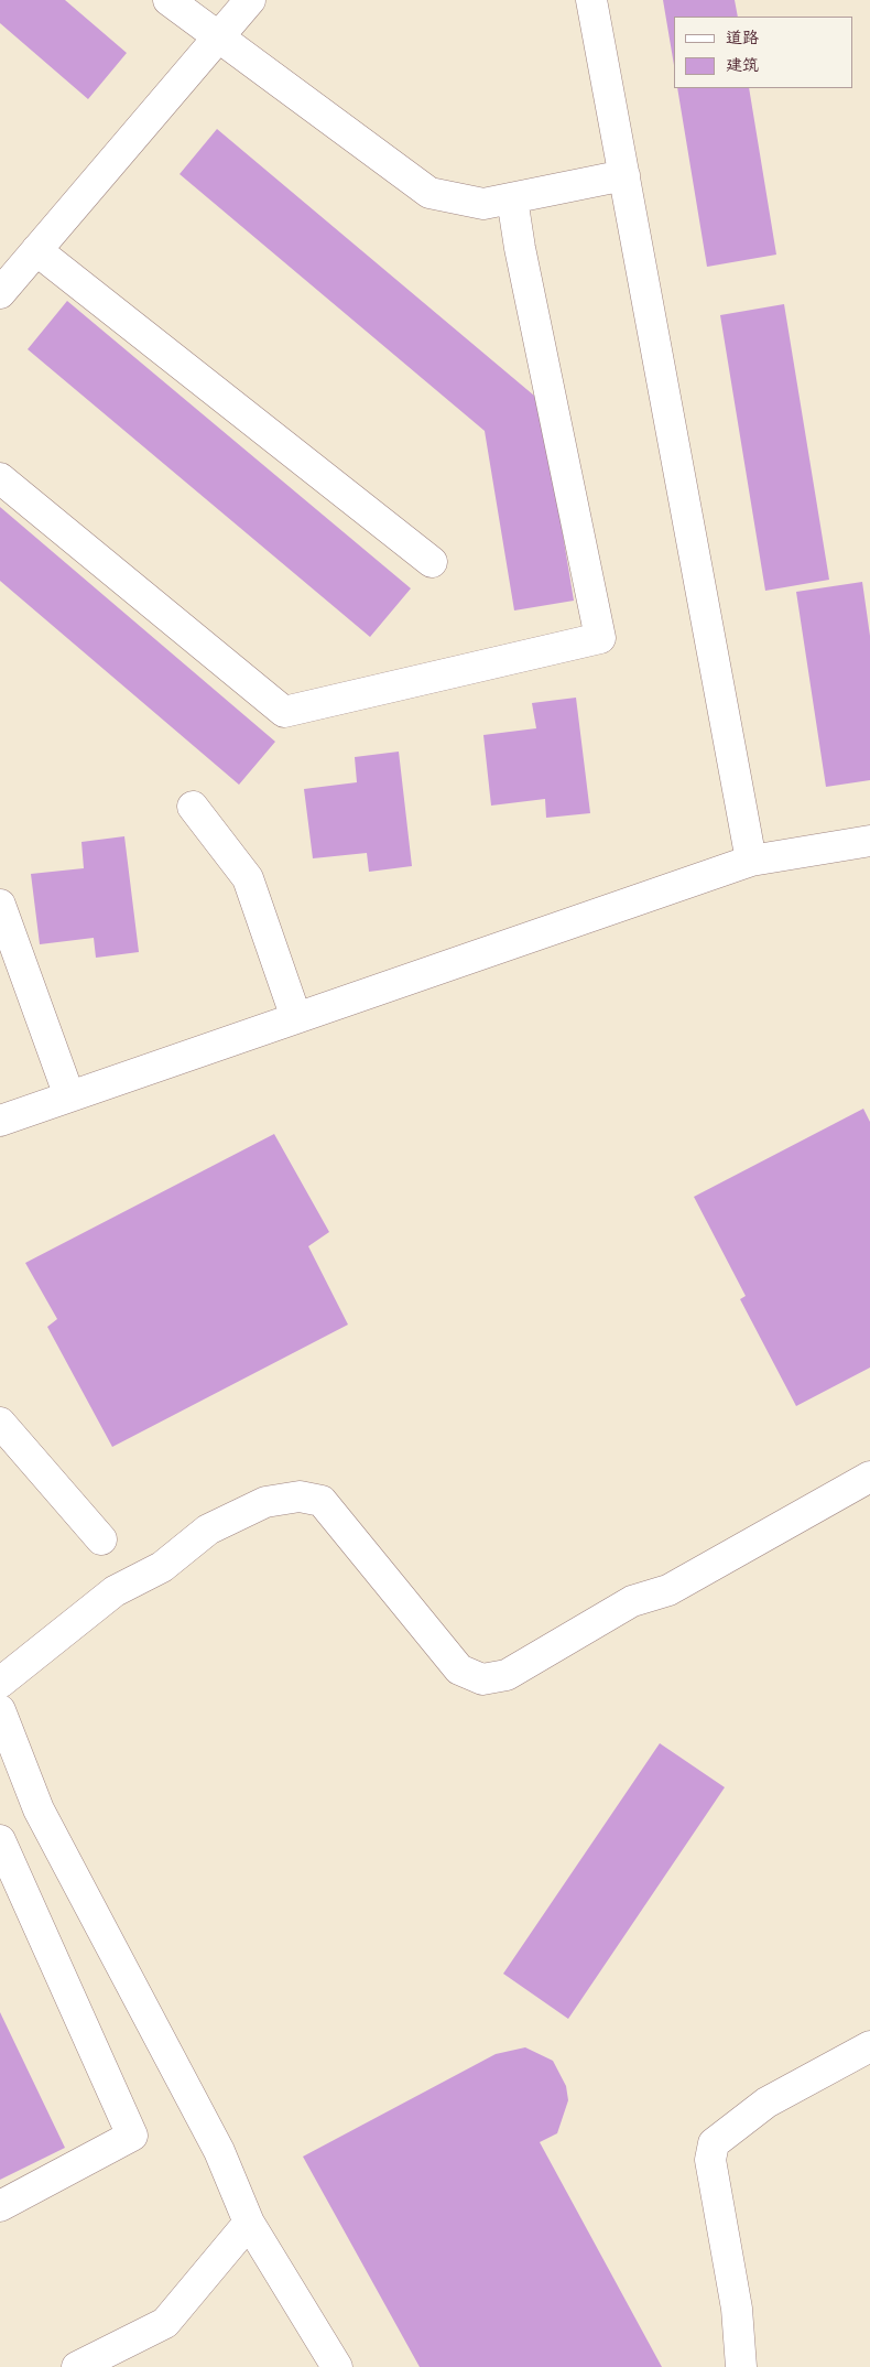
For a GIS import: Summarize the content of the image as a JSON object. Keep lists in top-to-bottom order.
{
  "legend": ["道路", "建筑"]
}
